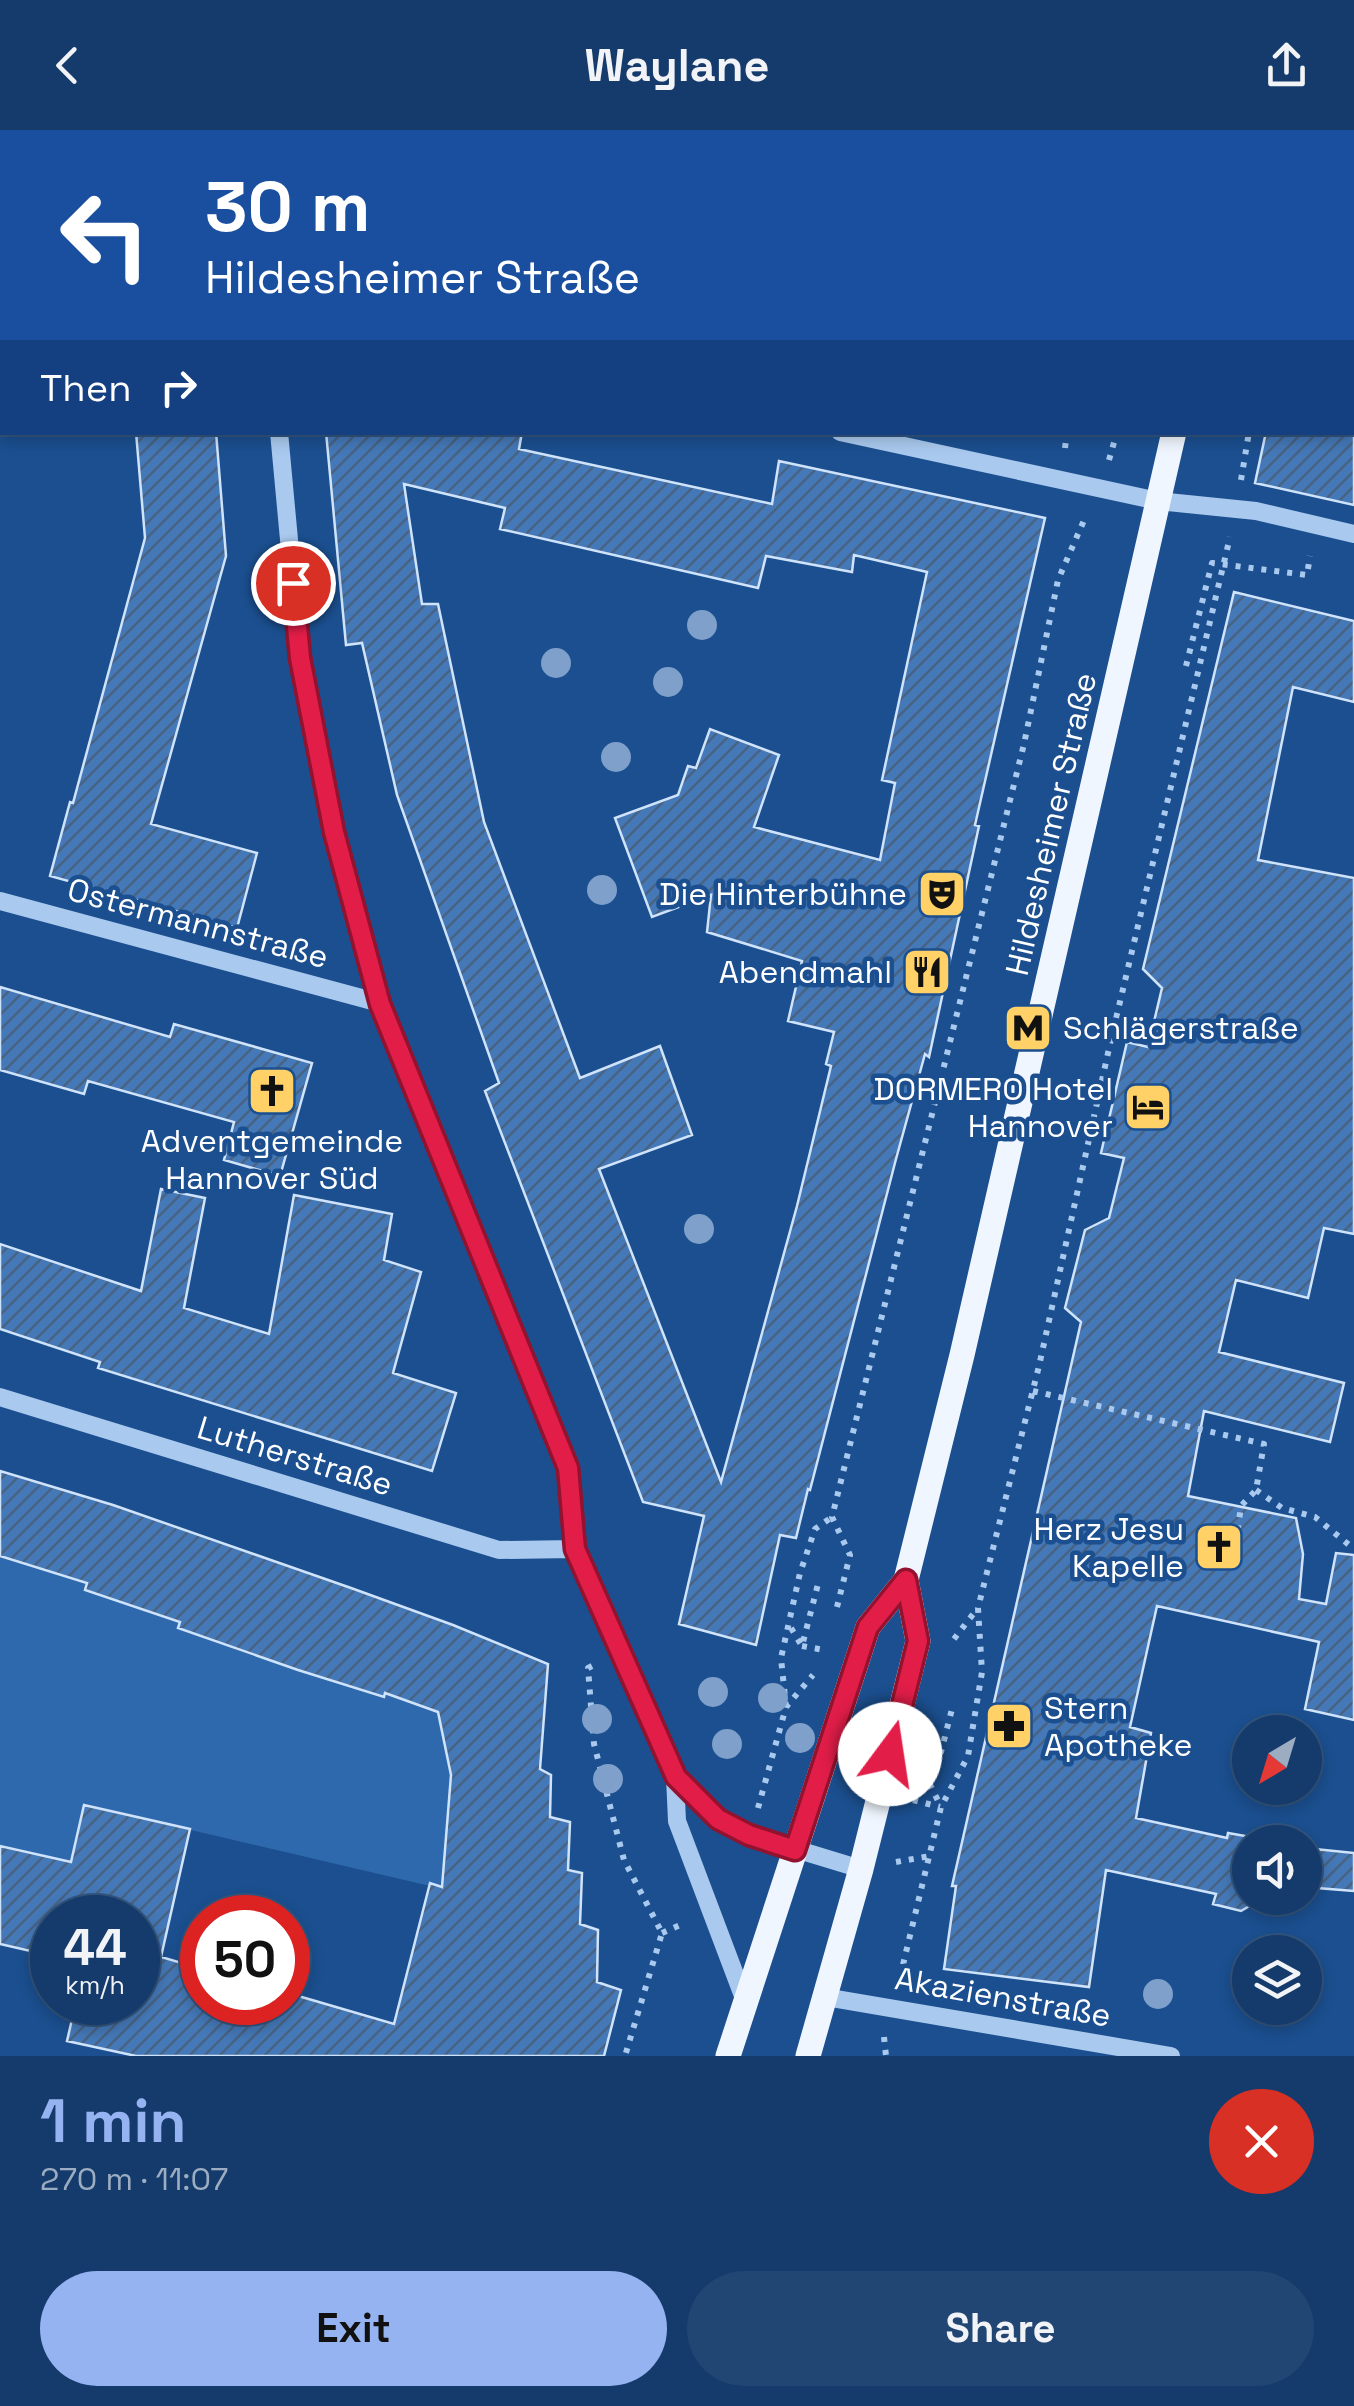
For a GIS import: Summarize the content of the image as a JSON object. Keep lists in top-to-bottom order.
{
  "streets": {
    "main road": ["Hildesheimer Straße"],
    "street": ["Ostermannstraße", "Lutherstraße", "Akazienstraße"]
  },
  "crossings": [
    ["Hildesheimer Straße", "Akazienstraße"]
  ],
  "places": {
    "theatre": ["Die Hinterbühne"],
    "restaurant": ["Abendmahl"],
    "metro station": ["Schlägerstraße"],
    "church": ["Adventgemeinde Hannover Süd", "Herz Jesu Kapelle"],
    "hotel": ["DORMERO Hotel Hannover"],
    "pharmacy": ["Stern Apotheke"]
  },
  "north": "bottom left",
  "page": {
    "header": "Waylane",
    "turn": ["30 m", "Hildesheimer Straße"],
    "then": "Then",
    "speed": "44 km/h",
    "limit": "50",
    "heading": ["1 min", "270 m · 11:07"],
    "buttons": ["Exit", "Share"]
  }
}
